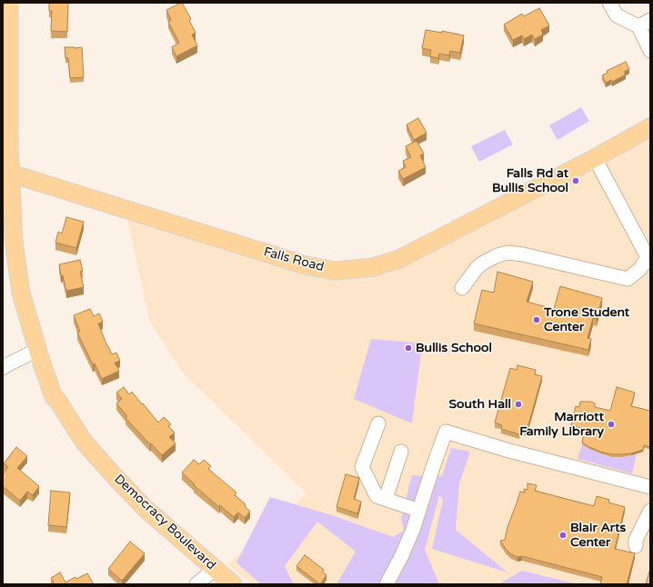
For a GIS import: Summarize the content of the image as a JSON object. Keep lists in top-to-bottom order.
{
  "streets": {
    "main road": ["Falls Road", "Democracy Boulevard"]
  },
  "crossings": [
    ["Falls Road", "Democracy Boulevard"]
  ],
  "places": [
    "Falls Rd at Bullis School",
    "Trone Student Center",
    "Bullis School",
    "South Hall",
    "Marriott Family Library",
    "Blair Arts Center"
  ]
}
